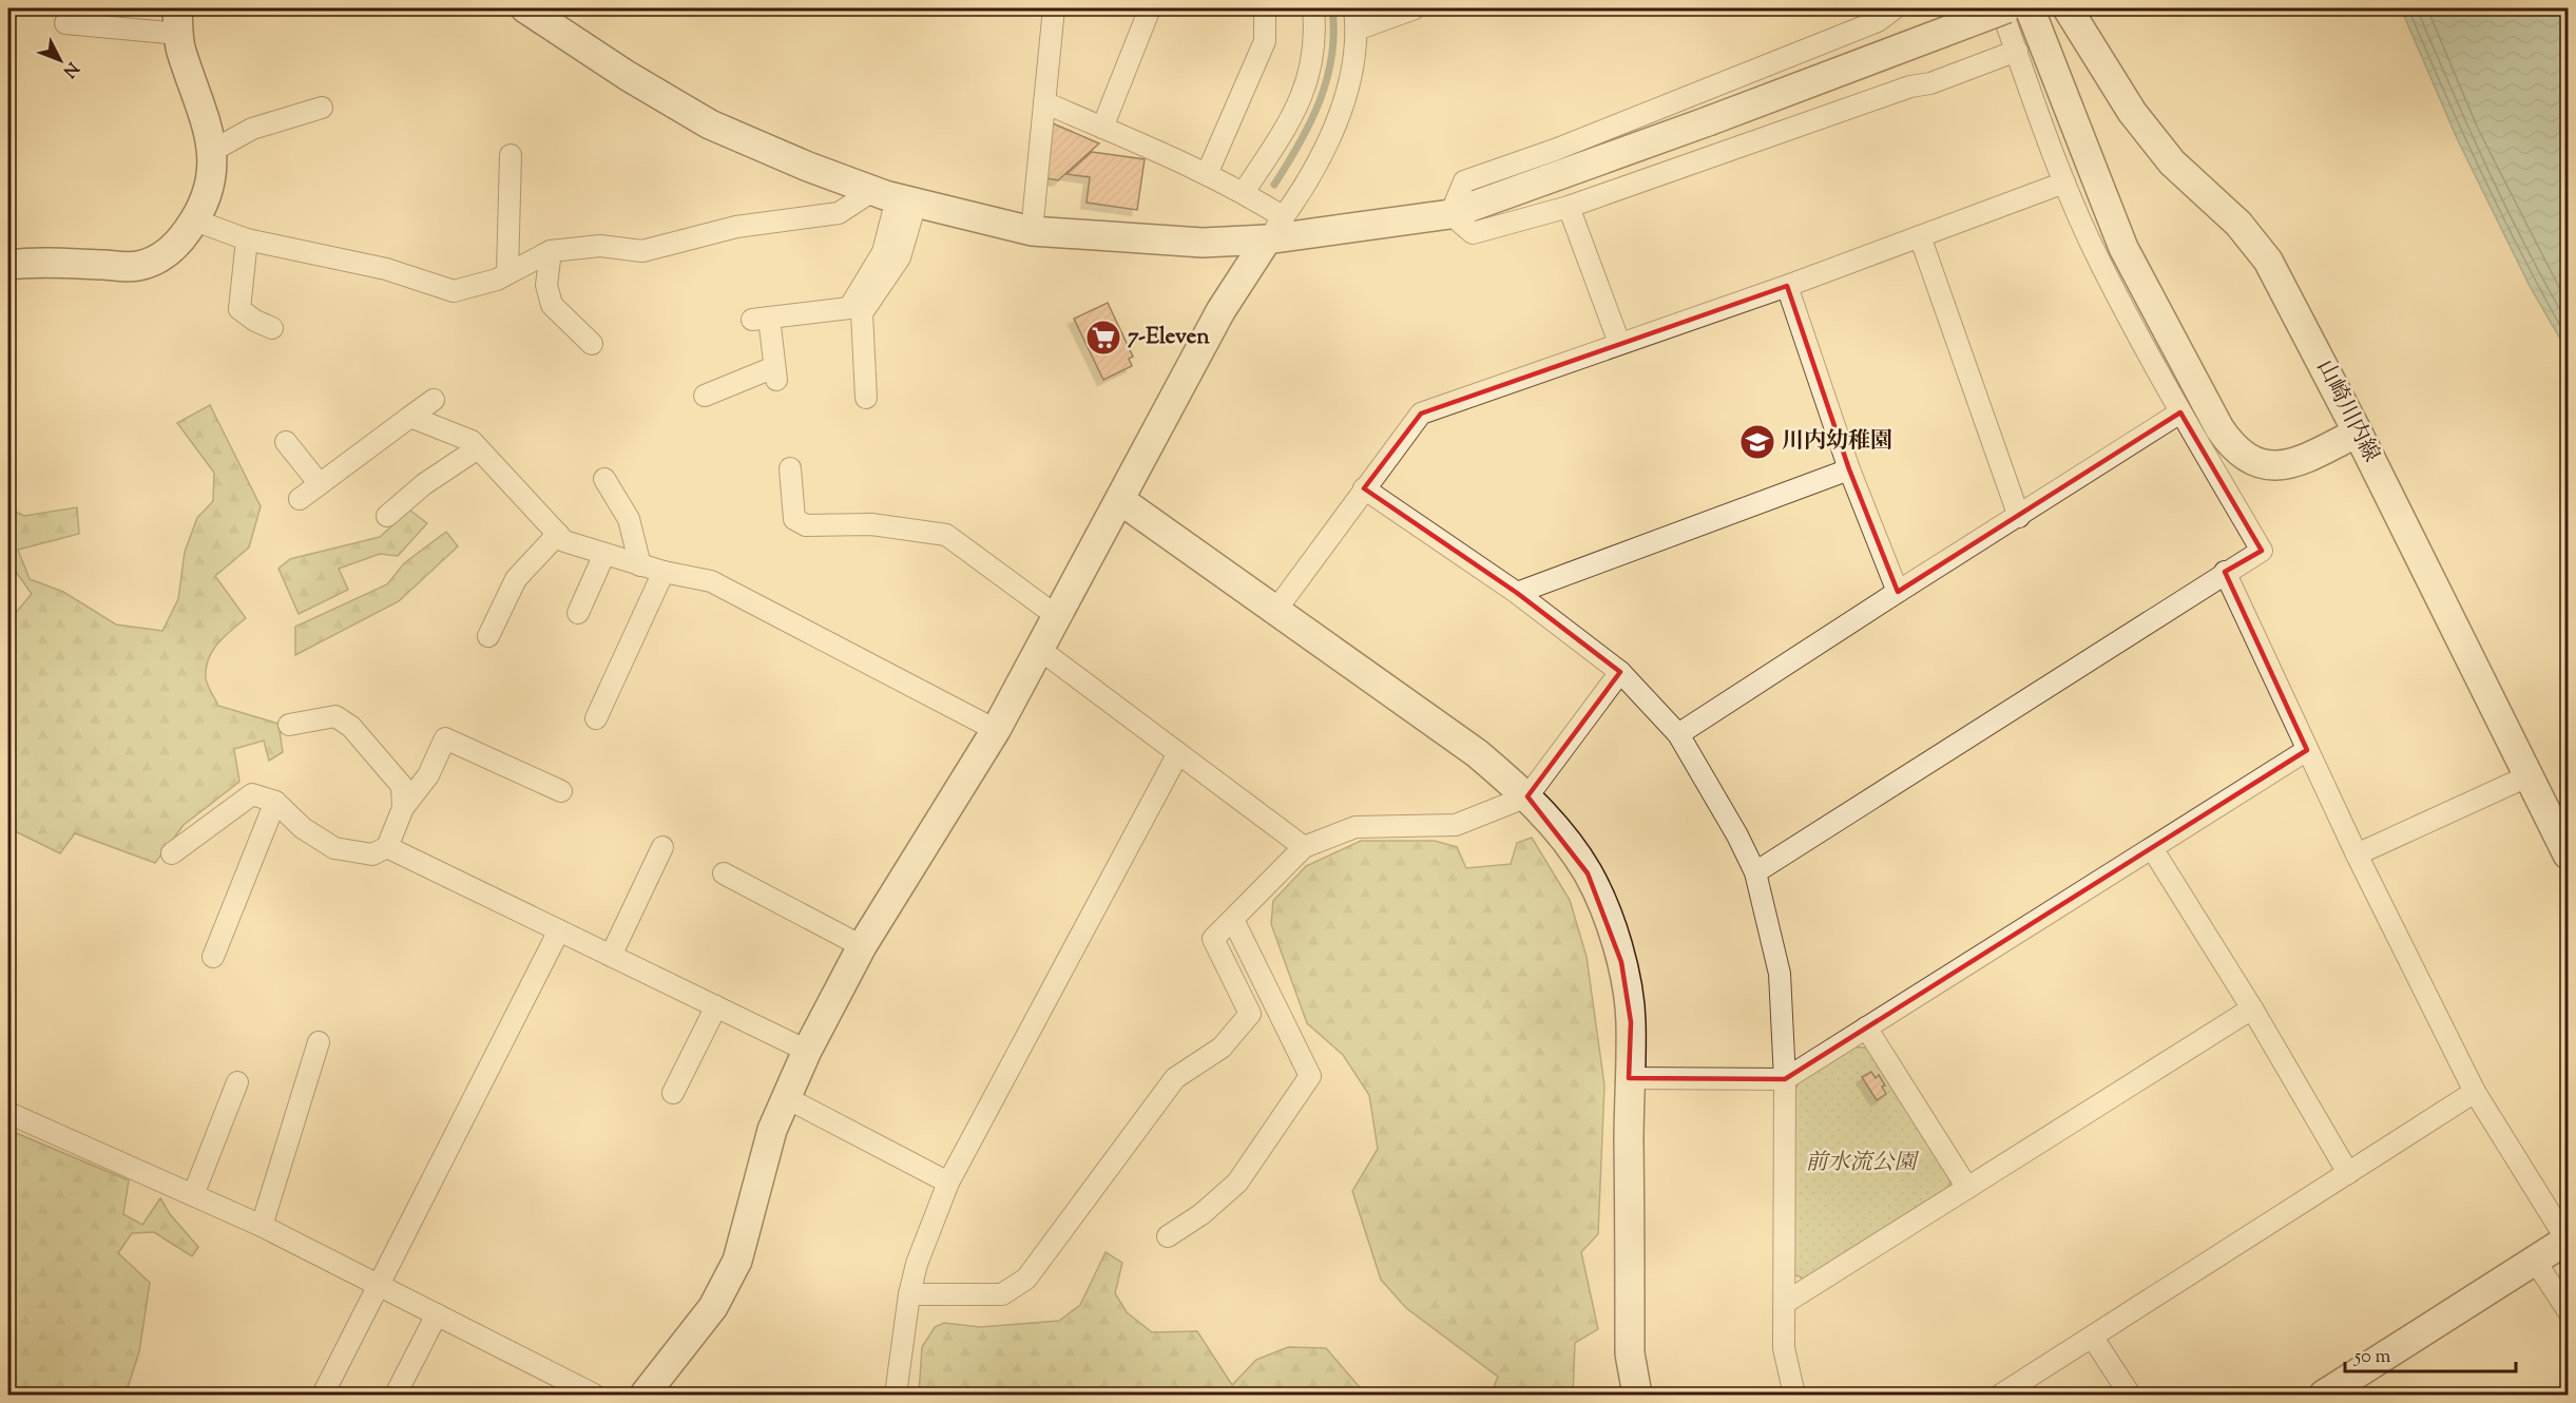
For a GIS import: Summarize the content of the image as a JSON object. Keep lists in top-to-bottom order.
{
  "streets": {
    "street": ["山崎川内線"]
  },
  "parks": ["前水流公園"],
  "places": {
    "supermarket": ["7-Eleven"],
    "school or university": ["川内幼稚園"]
  },
  "scale_bar": "50 m",
  "north": "bottom right"
}
